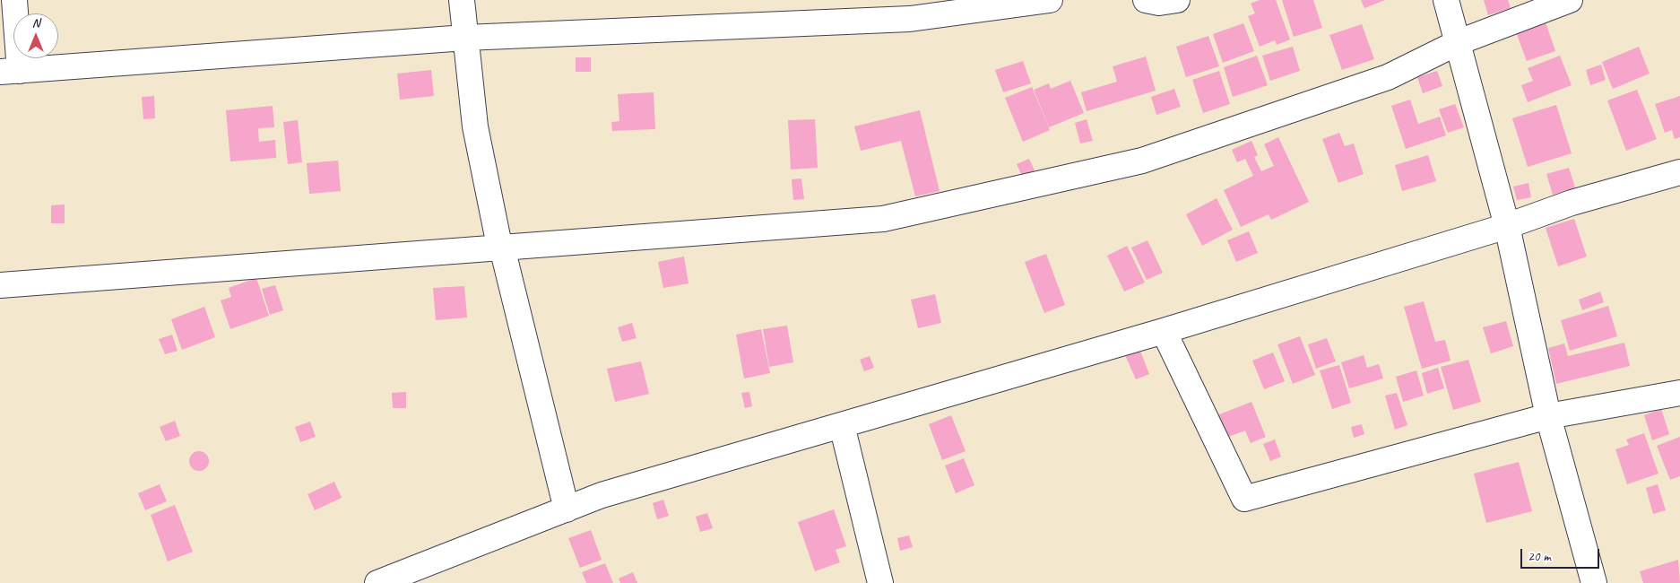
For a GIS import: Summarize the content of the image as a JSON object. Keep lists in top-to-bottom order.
{
  "scale_bar": "20 m",
  "north": "top"
}
